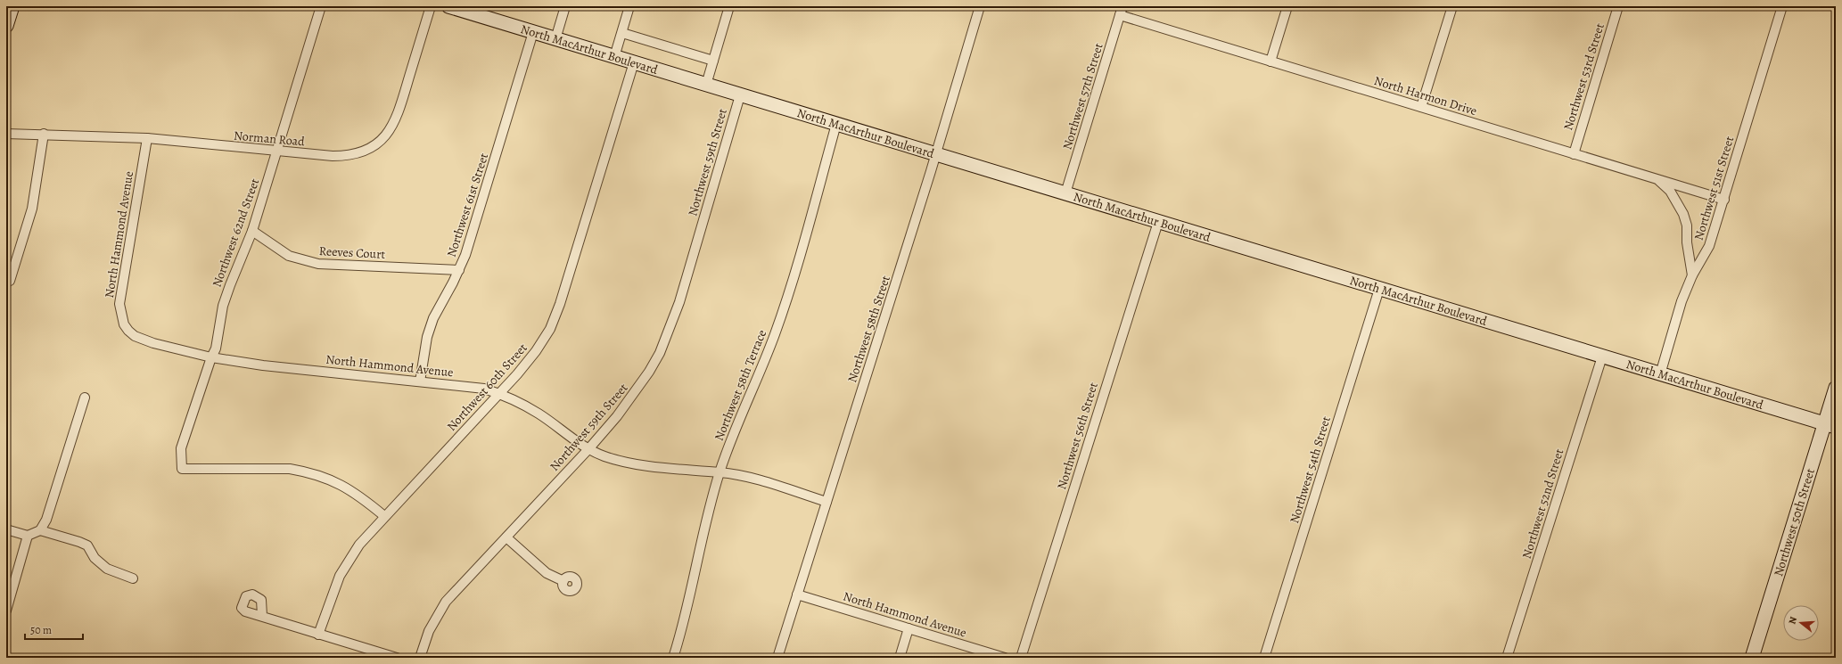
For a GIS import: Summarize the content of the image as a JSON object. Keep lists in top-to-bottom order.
{
  "streets": {
    "main road": ["North MacArthur Boulevard", "Northwest 50th Street"],
    "street": [
      "Northwest 53rd Street",
      "North Harmon Drive",
      "Northwest 57th Street",
      "Norman Road",
      "Northwest 59th Street",
      "Northwest 51st Street",
      "Northwest 61st Street",
      "Northwest 62nd Street",
      "North Hammond Avenue",
      "Reeves Court",
      "Northwest 58th Street",
      "Northwest 58th Terrace",
      "Northwest 60th Street",
      "Northwest 56th Street",
      "Northwest 54th Street",
      "Northwest 52nd Street"
    ]
  },
  "crossings": [
    ["North MacArthur Boulevard", "Northwest 57th Street"],
    ["North MacArthur Boulevard", "Northwest 59th Street"],
    ["North MacArthur Boulevard", "Northwest 51st Street"],
    ["North MacArthur Boulevard", "Northwest 61st Street"],
    ["North MacArthur Boulevard", "Northwest 58th Street"],
    ["North MacArthur Boulevard", "Northwest 58th Terrace"],
    ["North MacArthur Boulevard", "Northwest 60th Street"],
    ["North MacArthur Boulevard", "Northwest 56th Street"],
    ["North MacArthur Boulevard", "Northwest 54th Street"],
    ["North MacArthur Boulevard", "Northwest 52nd Street"],
    ["North MacArthur Boulevard", "Northwest 50th Street"],
    ["Northwest 53rd Street", "North Harmon Drive"],
    ["North Harmon Drive", "Northwest 57th Street"],
    ["North Harmon Drive", "Northwest 51st Street"],
    ["Norman Road", "Northwest 62nd Street"],
    ["Norman Road", "North Hammond Avenue"],
    ["Northwest 59th Street", "North Hammond Avenue"],
    ["Northwest 61st Street", "North Hammond Avenue"],
    ["Northwest 61st Street", "Reeves Court"],
    ["Northwest 62nd Street", "North Hammond Avenue"],
    ["Northwest 62nd Street", "Reeves Court"],
    ["Northwest 62nd Street", "Northwest 60th Street"],
    ["North Hammond Avenue", "Northwest 58th Street"],
    ["North Hammond Avenue", "Northwest 58th Terrace"],
    ["North Hammond Avenue", "Northwest 60th Street"]
  ],
  "scale_bar": "50 m",
  "north": "left"
}
